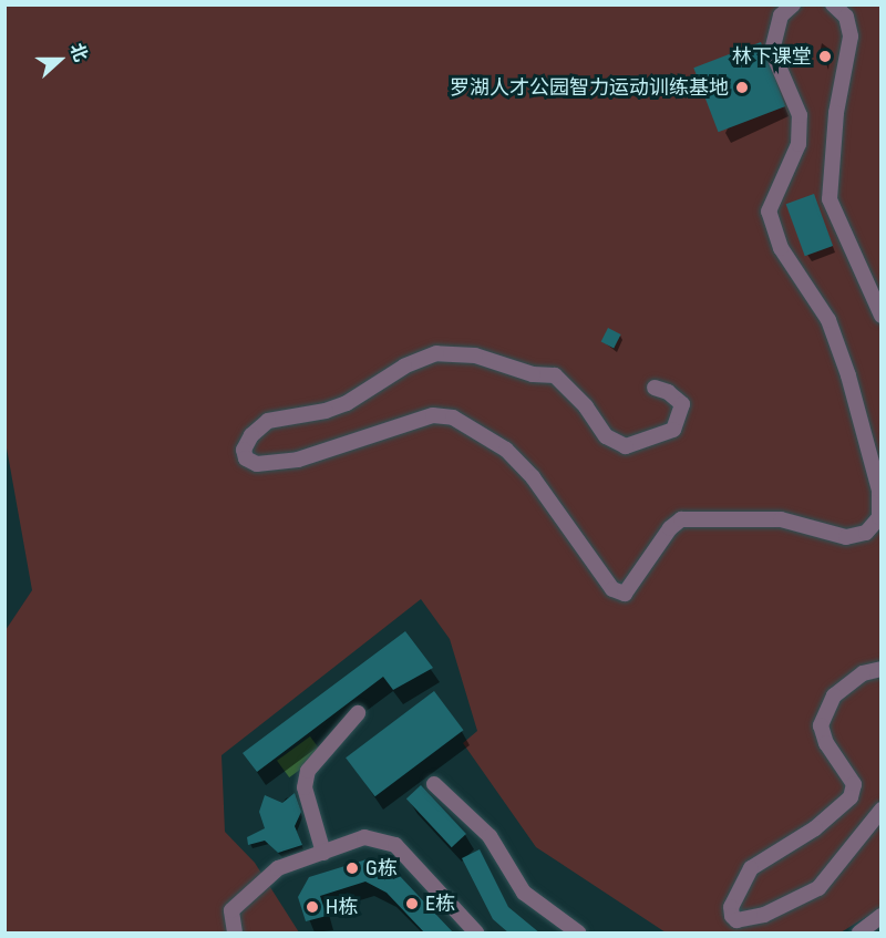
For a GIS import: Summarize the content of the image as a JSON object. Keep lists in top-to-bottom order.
{
  "places": [
    "林下课堂",
    "罗湖人才公园智力运动训练基地",
    "G栋",
    "E栋",
    "H栋"
  ],
  "north": "right"
}
